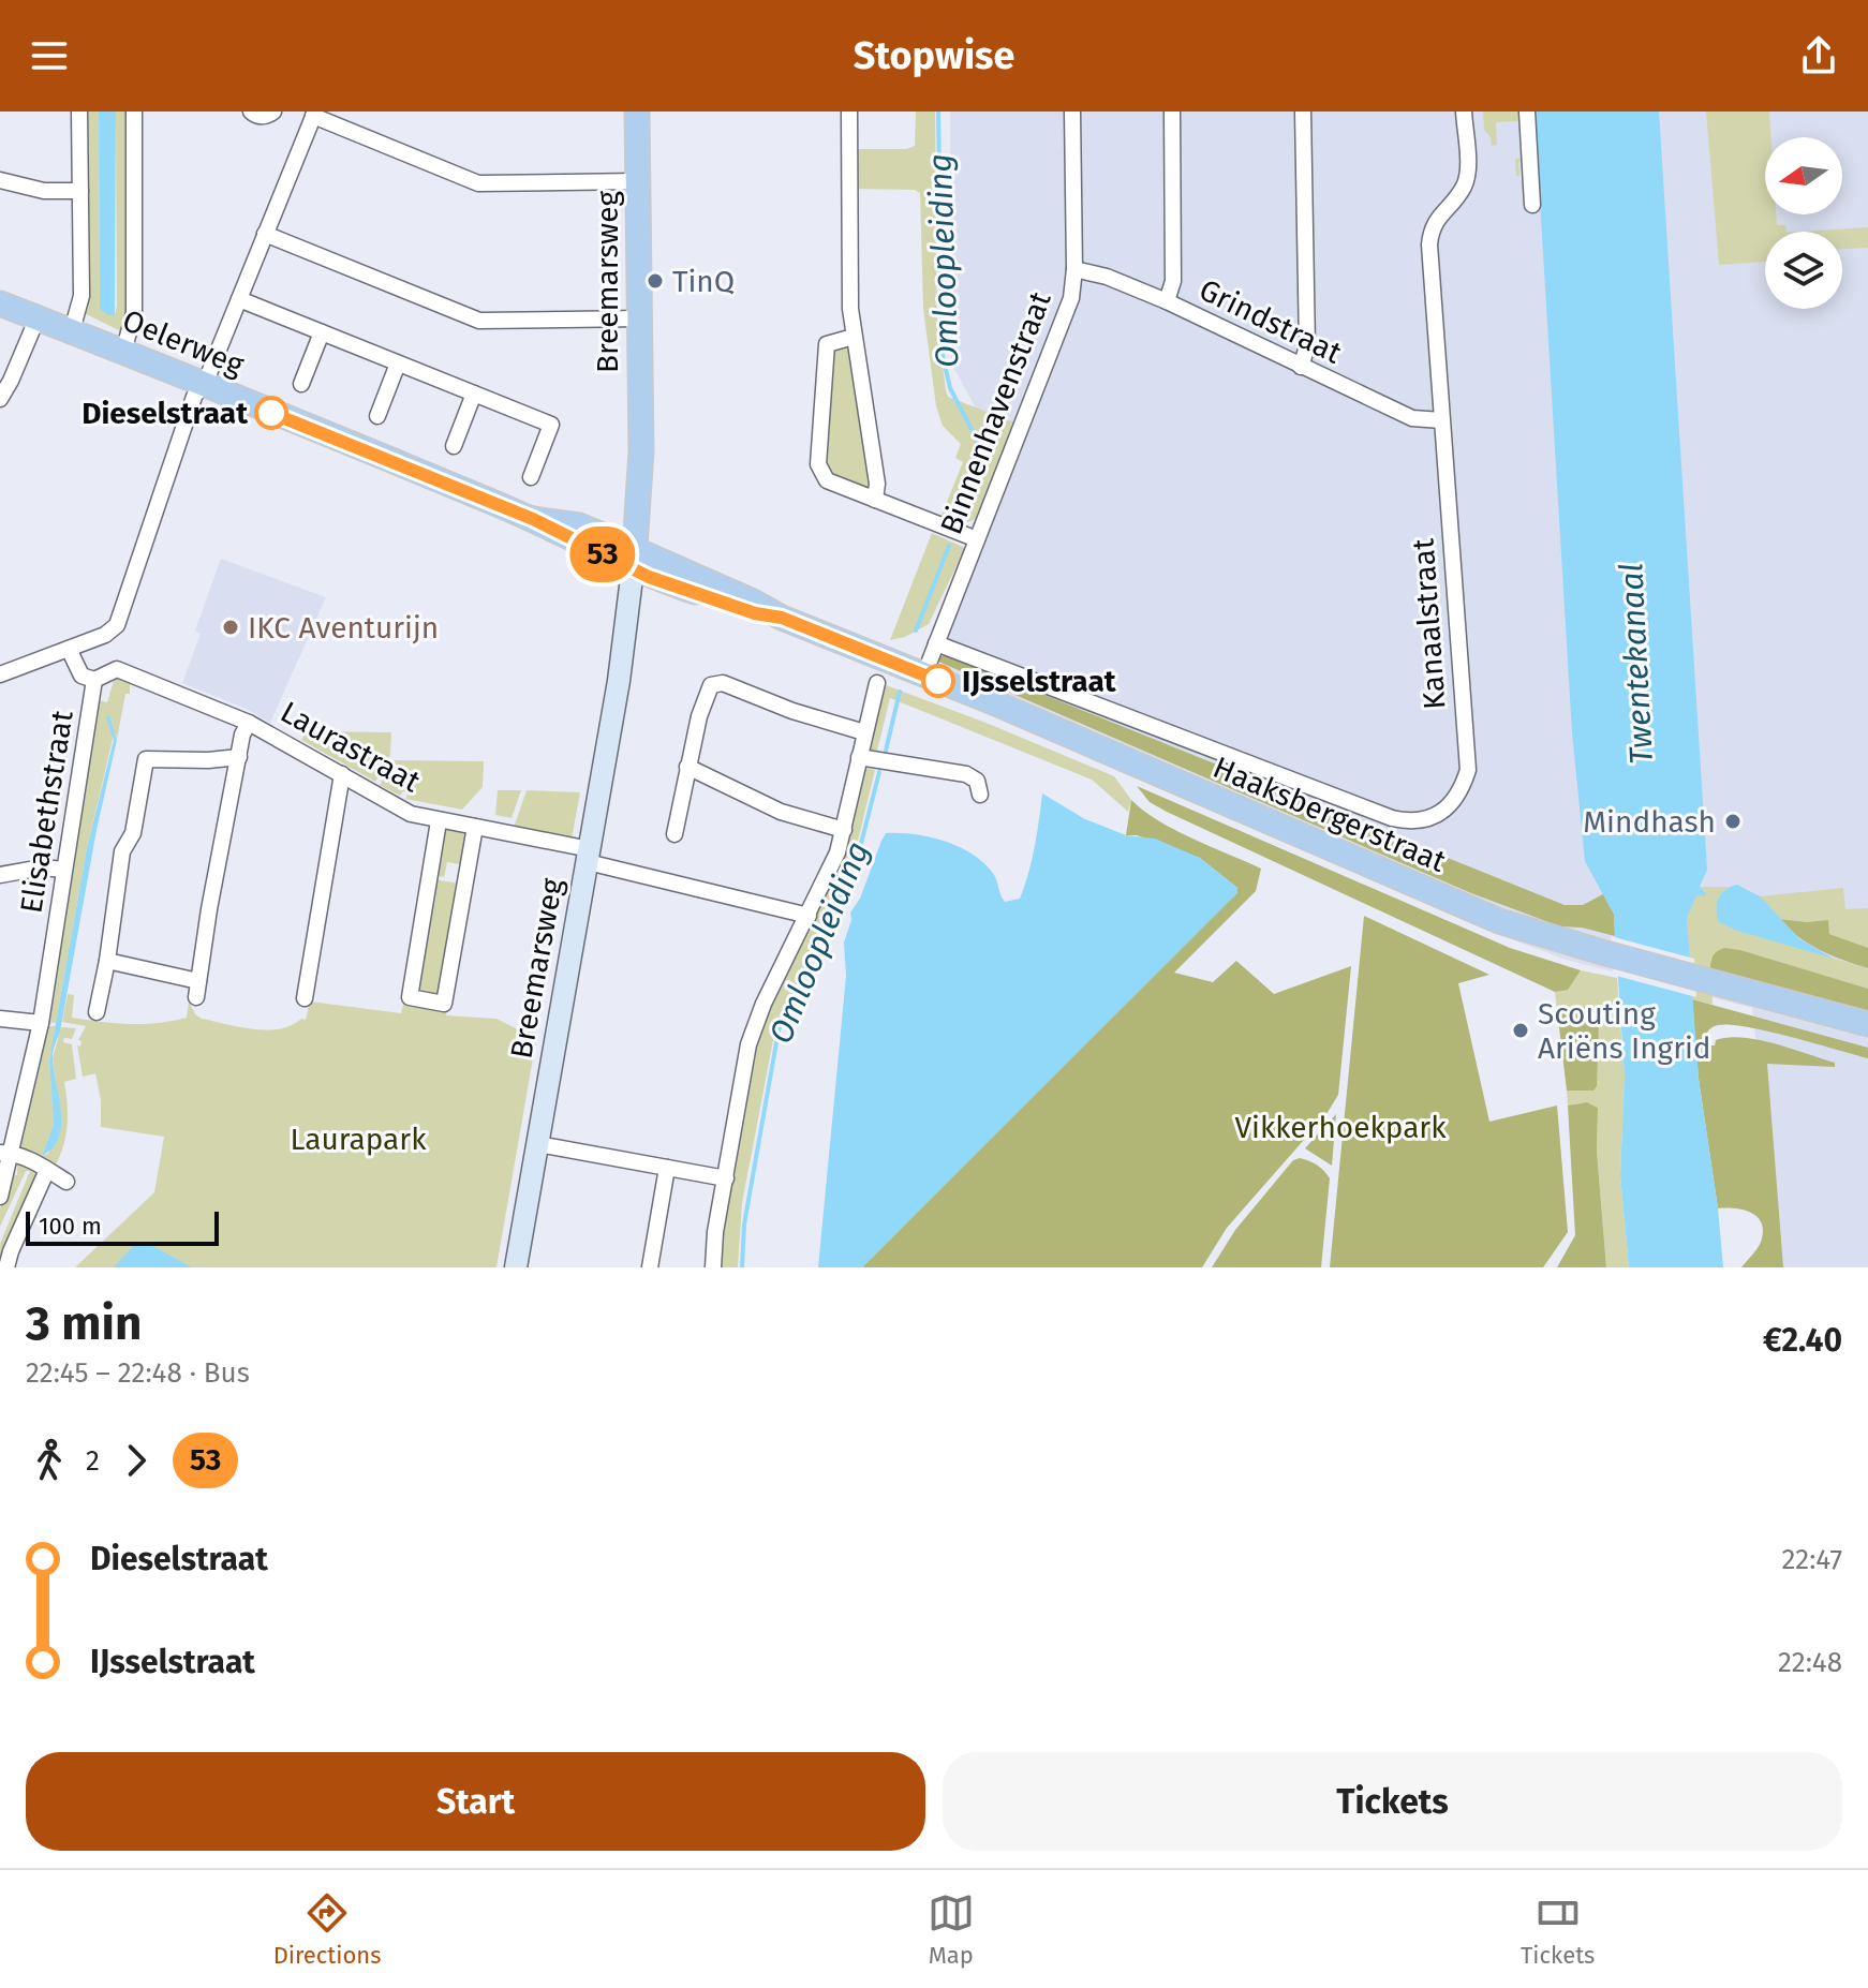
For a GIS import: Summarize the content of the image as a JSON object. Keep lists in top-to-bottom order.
{
  "streets": {
    "main road": ["Breemarsweg", "Oelerweg", "Haaksbergerstraat"],
    "street": [
      "Grindstraat",
      "Binnenhavenstraat",
      "Kanaalstraat",
      "Laurastraat",
      "Elisabethstraat"
    ]
  },
  "crossings": [
    ["Breemarsweg", "Oelerweg"],
    ["Breemarsweg", "Laurastraat"],
    ["Breemarsweg", "Haaksbergerstraat"],
    ["Grindstraat", "Binnenhavenstraat"],
    ["Grindstraat", "Kanaalstraat"],
    ["Oelerweg", "Haaksbergerstraat"],
    ["Binnenhavenstraat", "Haaksbergerstraat"],
    ["Kanaalstraat", "Haaksbergerstraat"],
    ["Laurastraat", "Elisabethstraat"]
  ],
  "water": ["Omloopleiding", "Twentekanaal"],
  "parks": ["Vikkerhoekpark", "Laurapark"],
  "places": [
    "TinQ",
    "Dieselstraat",
    "IKC Aventurijn",
    "IJsselstraat",
    "Mindhash",
    "Scouting Ariëns Ingrid"
  ],
  "lines": ["bus line 53"],
  "scale_bar": "100 m",
  "north": "left",
  "page": {
    "header": "Stopwise",
    "on_map": "53",
    "scale": "100 m",
    "heading": ["3 min", "22:45 – 22:48 · Bus", "€2.40"],
    "legs": ["2", "53"],
    "list": [
      {
        "name": "Dieselstraat",
        "value": "22:47"
      },
      {
        "name": "IJsselstraat",
        "value": "22:48"
      }
    ],
    "buttons": ["Start", "Tickets"],
    "tabs": ["Directions", "Map", "Tickets"]
  }
}
